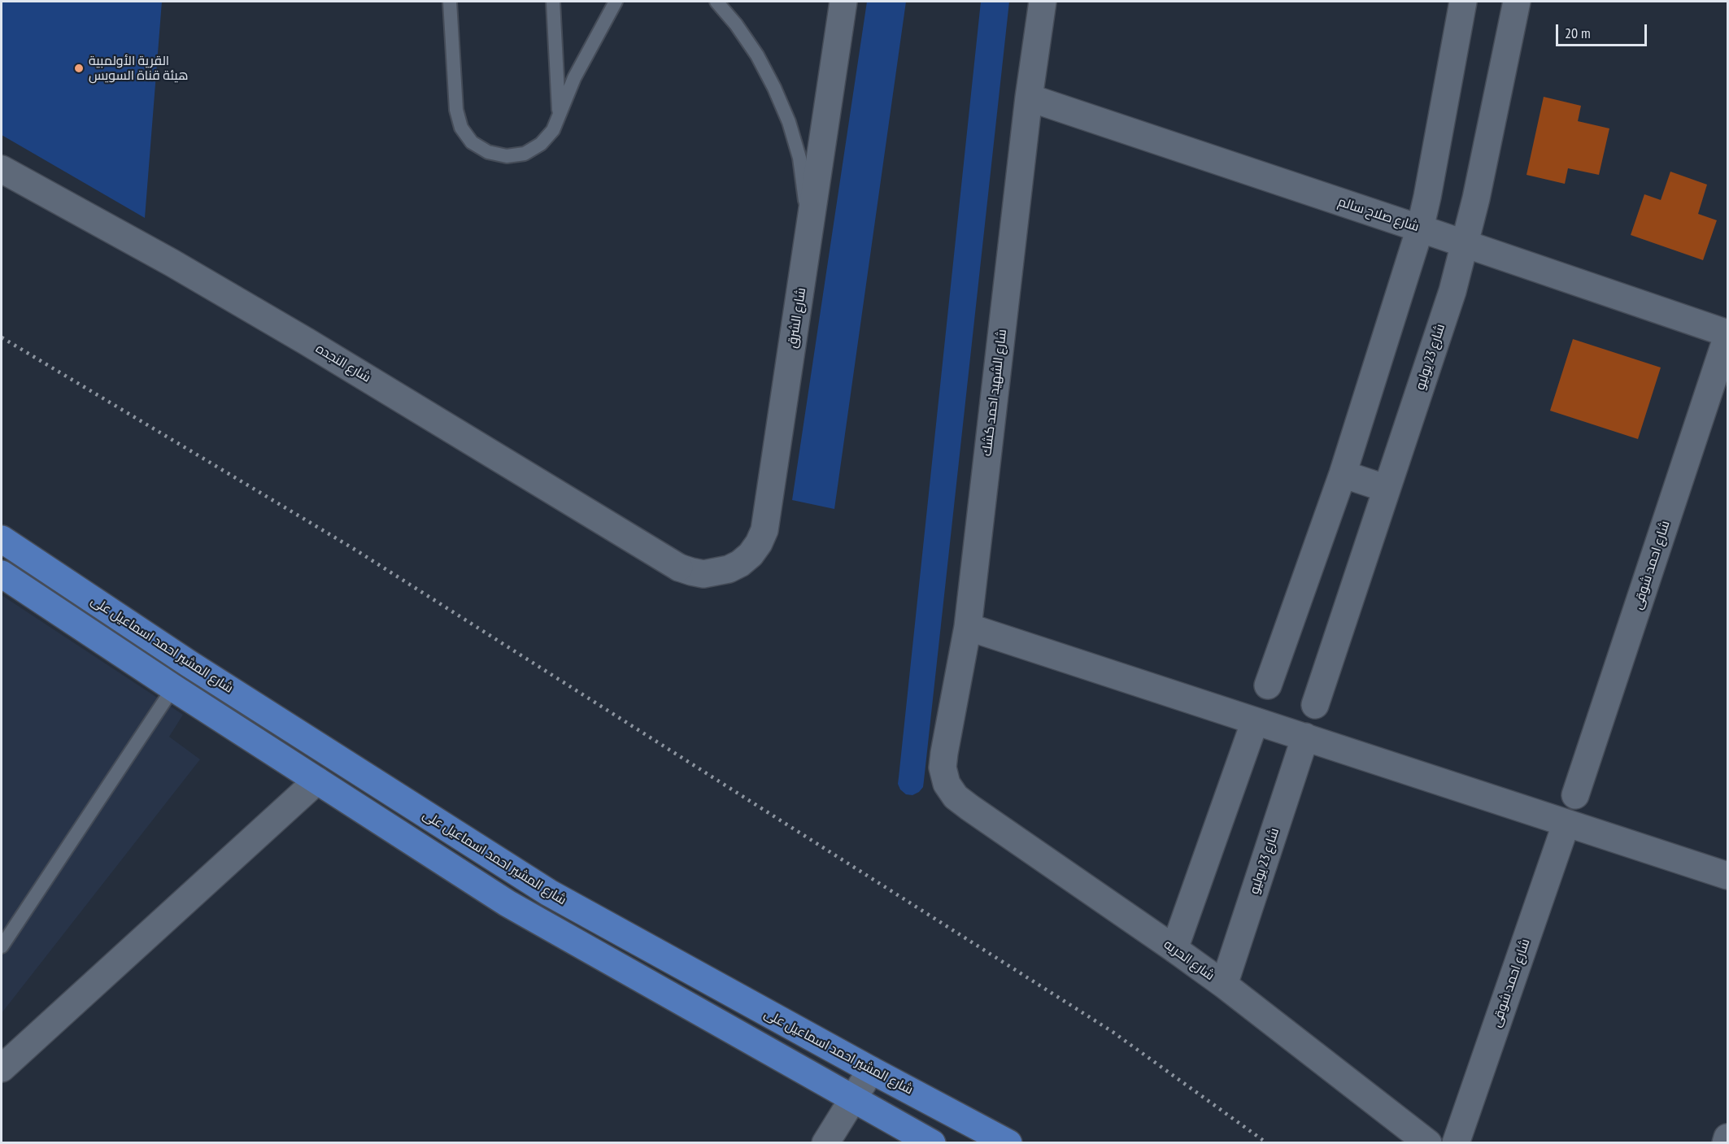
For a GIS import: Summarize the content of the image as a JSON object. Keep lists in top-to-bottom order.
{
  "streets": {
    "main road": ["شارع المشير احمد اسماعيل على"],
    "street": [
      "شارع صلاح سالم",
      "شارع الشرق",
      "شارع 23 يوليو",
      "شارع النجده",
      "شارع الشهيد احمد كشك",
      "شارع احمد شوقى",
      "شارع الحريه"
    ]
  },
  "crossings": [
    ["شارع صلاح سالم", "شارع 23 يوليو"],
    ["شارع صلاح سالم", "شارع الشهيد احمد كشك"],
    ["شارع صلاح سالم", "شارع احمد شوقى"],
    ["شارع الشرق", "شارع النجده"],
    ["شارع 23 يوليو", "شارع الحريه"],
    ["شارع الشهيد احمد كشك", "شارع الحريه"]
  ],
  "places": ["القرية الأولمبية هيئة قناة السويس"],
  "scale_bar": "20 m"
}
